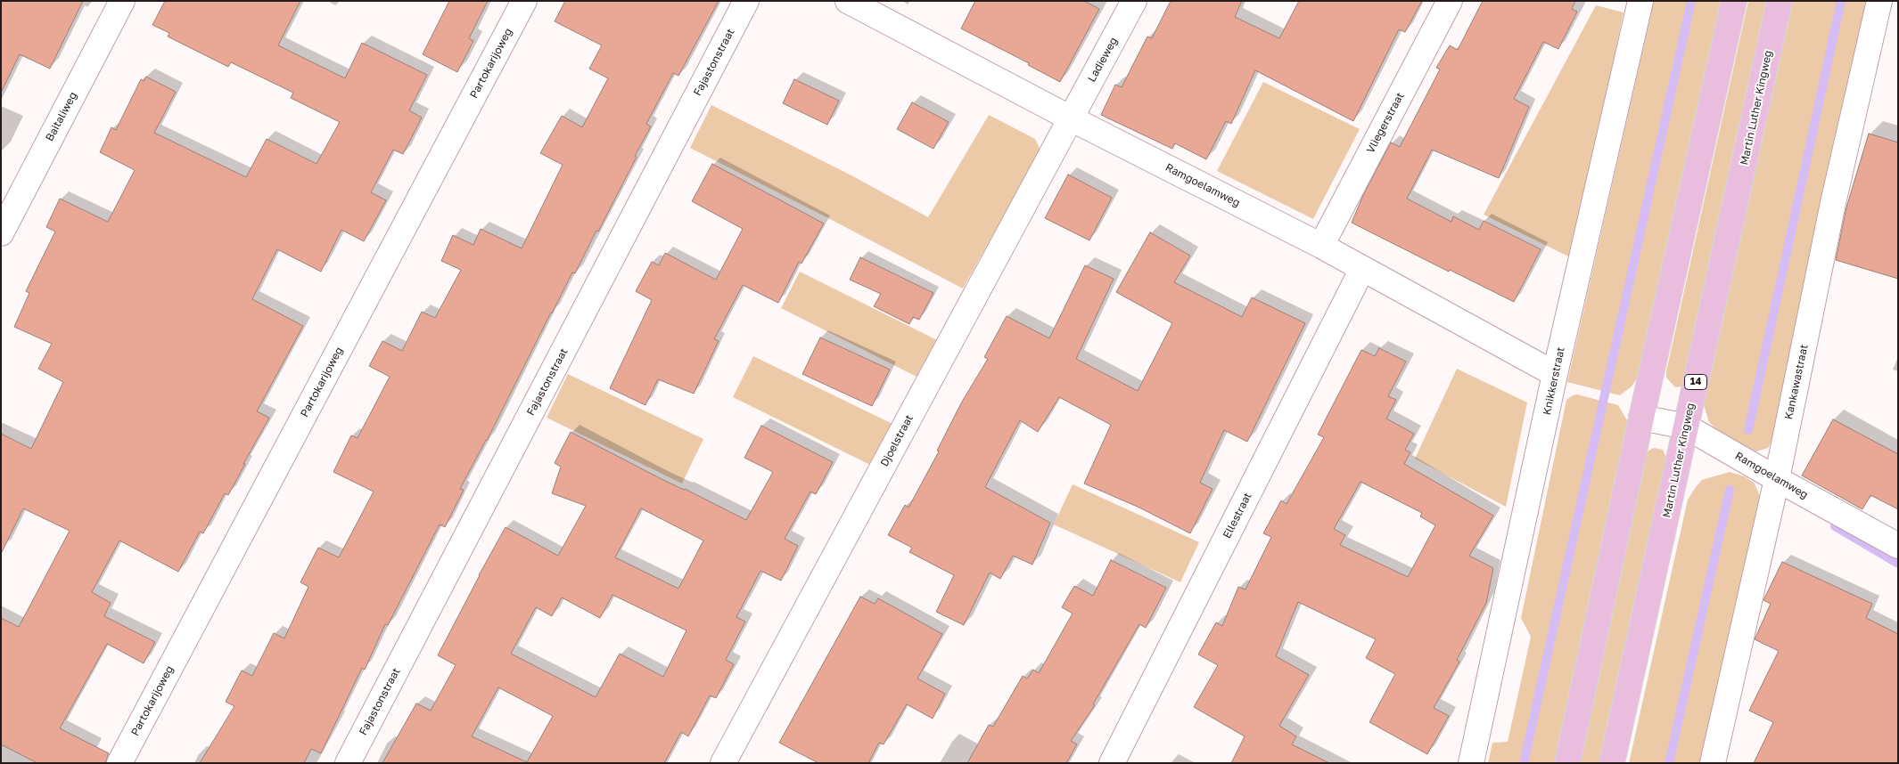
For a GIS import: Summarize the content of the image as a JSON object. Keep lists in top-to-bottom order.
{
  "streets": {
    "main road": ["Martin Luther Kingweg", "14"],
    "street": [
      "Ladieweg",
      "Fajastonstraat",
      "Partokarijoweg",
      "Baitaliweg",
      "Vliegerstraat",
      "Ramgoelamweg",
      "Knikkerstraat",
      "Kankawastraat",
      "Djoelstraat",
      "Ellestraat"
    ]
  },
  "crossings": [
    ["Ladieweg", "Ramgoelamweg"],
    ["Ladieweg", "Djoelstraat"],
    ["Martin Luther Kingweg", "Ramgoelamweg"],
    ["Vliegerstraat", "Ramgoelamweg"],
    ["Ramgoelamweg", "Knikkerstraat"],
    ["Ramgoelamweg", "Kankawastraat"],
    ["Ramgoelamweg", "Djoelstraat"],
    ["Ramgoelamweg", "Ellestraat"]
  ]
}
